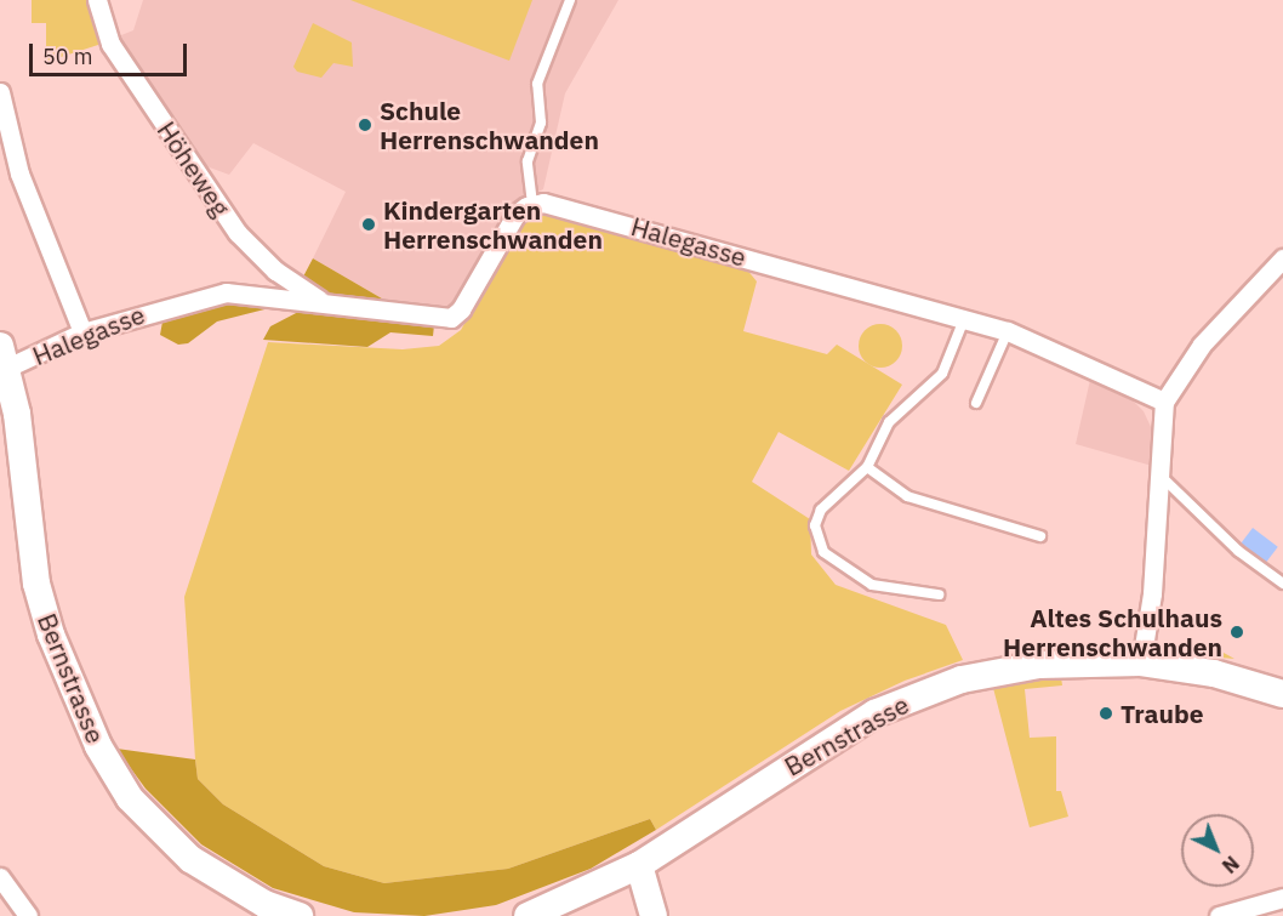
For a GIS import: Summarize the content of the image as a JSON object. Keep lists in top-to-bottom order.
{
  "streets": {
    "main road": ["Bernstrasse"],
    "street": ["Höheweg", "Halegasse"]
  },
  "crossings": [
    ["Höheweg", "Halegasse"],
    ["Halegasse", "Bernstrasse"]
  ],
  "places": [
    "Schule Herrenschwanden",
    "Kindergarten Herrenschwanden",
    "Altes Schulhaus Herrenschwanden",
    "Traube"
  ],
  "scale_bar": "50 m",
  "north": "bottom right"
}
